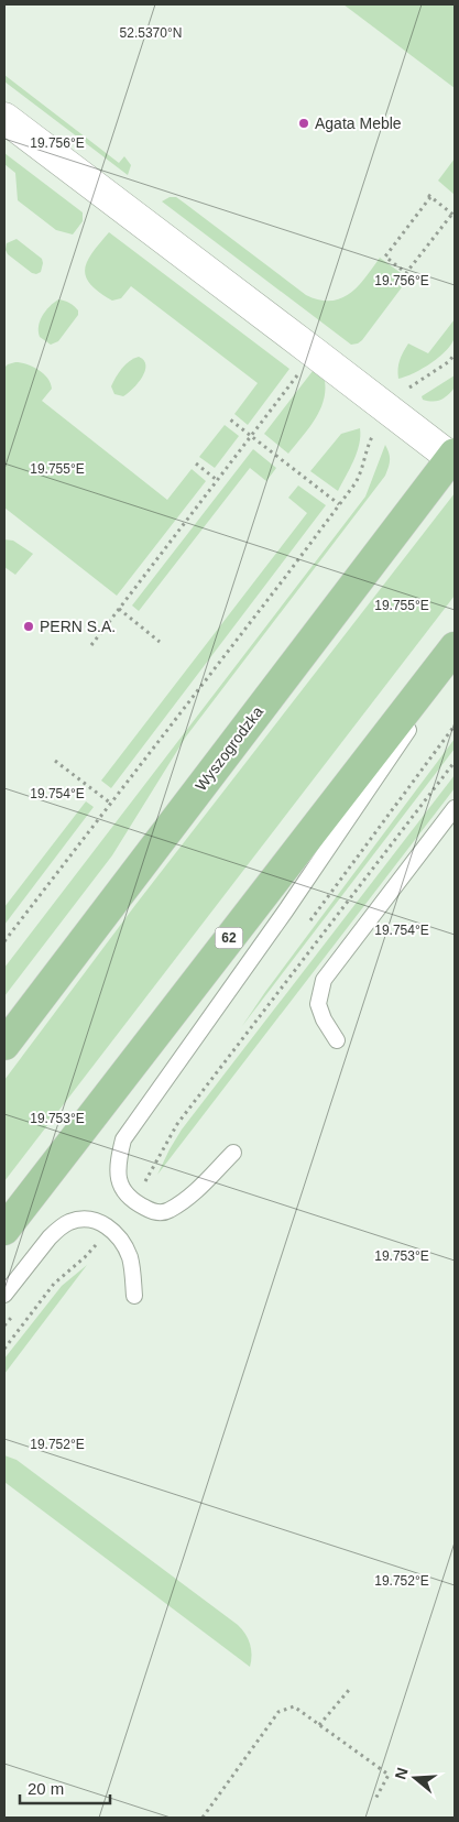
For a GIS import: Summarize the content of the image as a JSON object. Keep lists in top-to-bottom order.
{
  "streets": {
    "main road": ["Wyszogrodzka", "62"]
  },
  "places": ["Agata Meble", "PERN S.A."],
  "scale_bar": "20 m",
  "north": "left",
  "coordinates": [
    "52.5370°N",
    "19.756°E",
    "19.755°E",
    "19.754°E",
    "19.753°E",
    "19.752°E"
  ]
}
